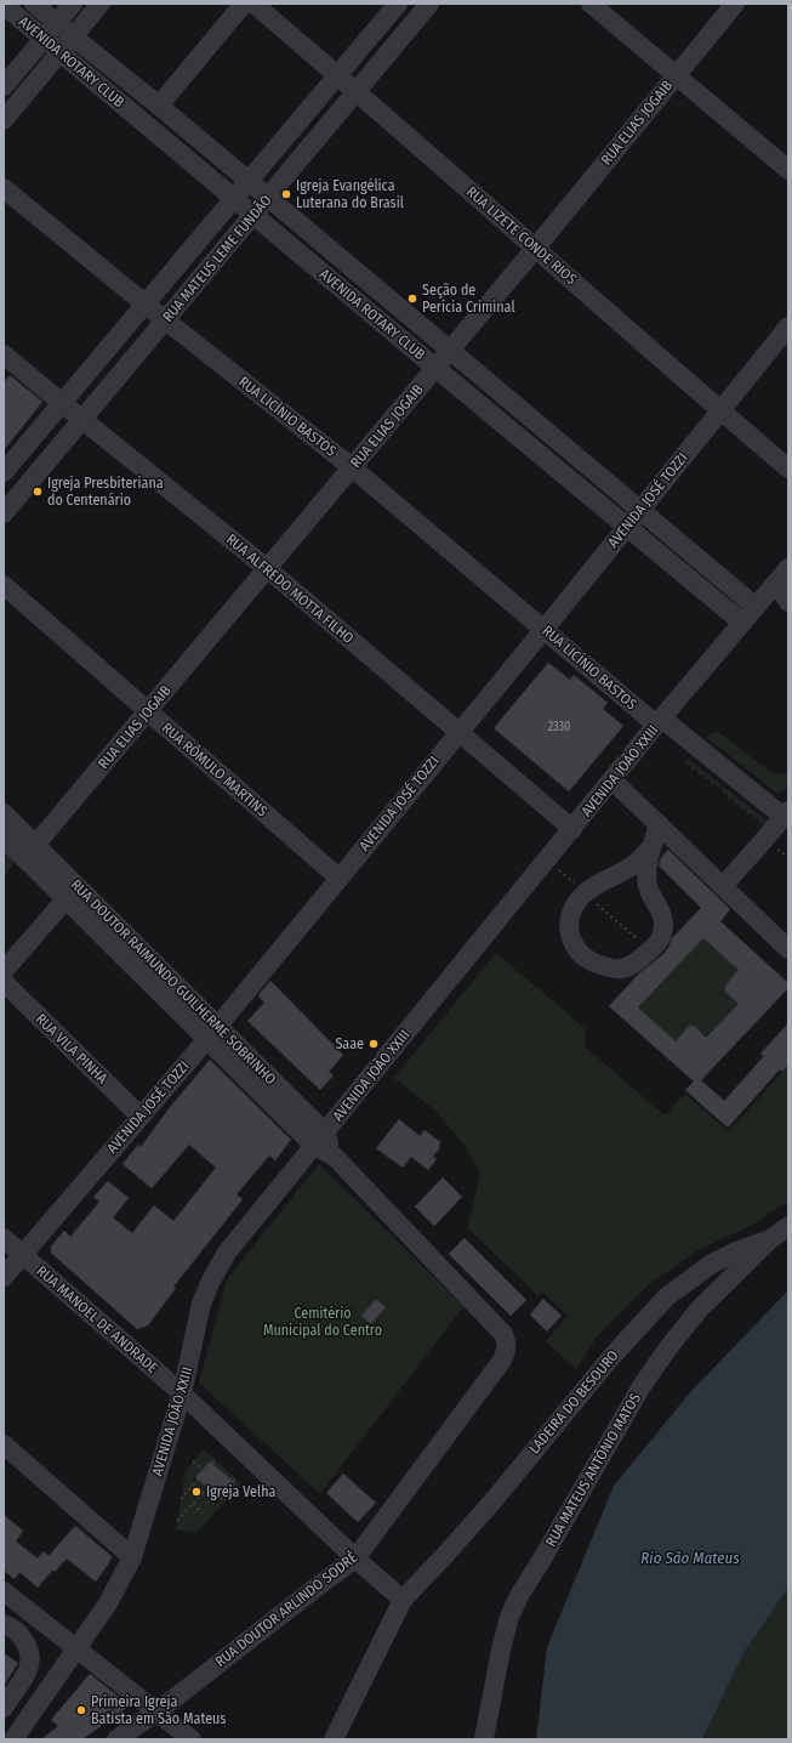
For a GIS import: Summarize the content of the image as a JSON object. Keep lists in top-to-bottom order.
{
  "streets": {
    "street": [
      "AVENIDA ROTARY CLUB",
      "RUA ELIAS JOGAIB",
      "RUA LIZETE CONDE RIOS",
      "RUA MATEUS LEME FUNDÃO",
      "RUA LICÍNIO BASTOS",
      "AVENIDA JOSÉ TOZZI",
      "RUA ALFREDO MOTTA FILHO",
      "RUA RÔMULO MARTINS",
      "AVENIDA JOÃO XXIII",
      "RUA DOUTOR RAIMUNDO GUILHERME SOBRINHO",
      "RUA VILA PINHA",
      "RUA MANOEL DE ANDRADE",
      "LADEIRA DO BESOURO",
      "RUA MATEUS ANTÔNIO MATOS",
      "RUA DOUTOR ARLINDO SODRÉ"
    ]
  },
  "crossings": [
    ["AVENIDA ROTARY CLUB", "RUA ELIAS JOGAIB"],
    ["AVENIDA ROTARY CLUB", "RUA MATEUS LEME FUNDÃO"],
    ["AVENIDA ROTARY CLUB", "AVENIDA JOSÉ TOZZI"],
    ["AVENIDA ROTARY CLUB", "AVENIDA JOÃO XXIII"],
    ["RUA ELIAS JOGAIB", "RUA LIZETE CONDE RIOS"],
    ["RUA ELIAS JOGAIB", "RUA LICÍNIO BASTOS"],
    ["RUA ELIAS JOGAIB", "RUA ALFREDO MOTTA FILHO"],
    ["RUA ELIAS JOGAIB", "RUA RÔMULO MARTINS"],
    ["RUA ELIAS JOGAIB", "RUA DOUTOR RAIMUNDO GUILHERME SOBRINHO"],
    ["RUA LIZETE CONDE RIOS", "RUA MATEUS LEME FUNDÃO"],
    ["RUA LIZETE CONDE RIOS", "AVENIDA JOSÉ TOZZI"],
    ["RUA MATEUS LEME FUNDÃO", "RUA LICÍNIO BASTOS"],
    ["RUA MATEUS LEME FUNDÃO", "RUA ALFREDO MOTTA FILHO"],
    ["RUA LICÍNIO BASTOS", "AVENIDA JOSÉ TOZZI"],
    ["RUA LICÍNIO BASTOS", "AVENIDA JOÃO XXIII"],
    ["AVENIDA JOSÉ TOZZI", "RUA ALFREDO MOTTA FILHO"],
    ["AVENIDA JOSÉ TOZZI", "RUA RÔMULO MARTINS"],
    ["AVENIDA JOSÉ TOZZI", "RUA DOUTOR RAIMUNDO GUILHERME SOBRINHO"],
    ["AVENIDA JOSÉ TOZZI", "RUA VILA PINHA"],
    ["AVENIDA JOSÉ TOZZI", "RUA MANOEL DE ANDRADE"],
    ["RUA ALFREDO MOTTA FILHO", "AVENIDA JOÃO XXIII"],
    ["AVENIDA JOÃO XXIII", "RUA DOUTOR RAIMUNDO GUILHERME SOBRINHO"],
    ["AVENIDA JOÃO XXIII", "RUA MANOEL DE ANDRADE"],
    ["RUA DOUTOR RAIMUNDO GUILHERME SOBRINHO", "RUA DOUTOR ARLINDO SODRÉ"],
    ["RUA MANOEL DE ANDRADE", "LADEIRA DO BESOURO"],
    ["RUA MANOEL DE ANDRADE", "RUA DOUTOR ARLINDO SODRÉ"],
    ["LADEIRA DO BESOURO", "RUA MATEUS ANTÔNIO MATOS"]
  ],
  "water": ["Rio São Mateus"],
  "parks": ["Cemitério Municipal do Centro"],
  "places": [
    "Igreja Evangélica Luterana do Brasil",
    "Seção de Perícia Criminal",
    "Igreja Presbiteriana do Centenário",
    "Saae",
    "Igreja Velha",
    "Primeira Igreja Batista em São Mateus"
  ],
  "house_numbers": ["2330"]
}
